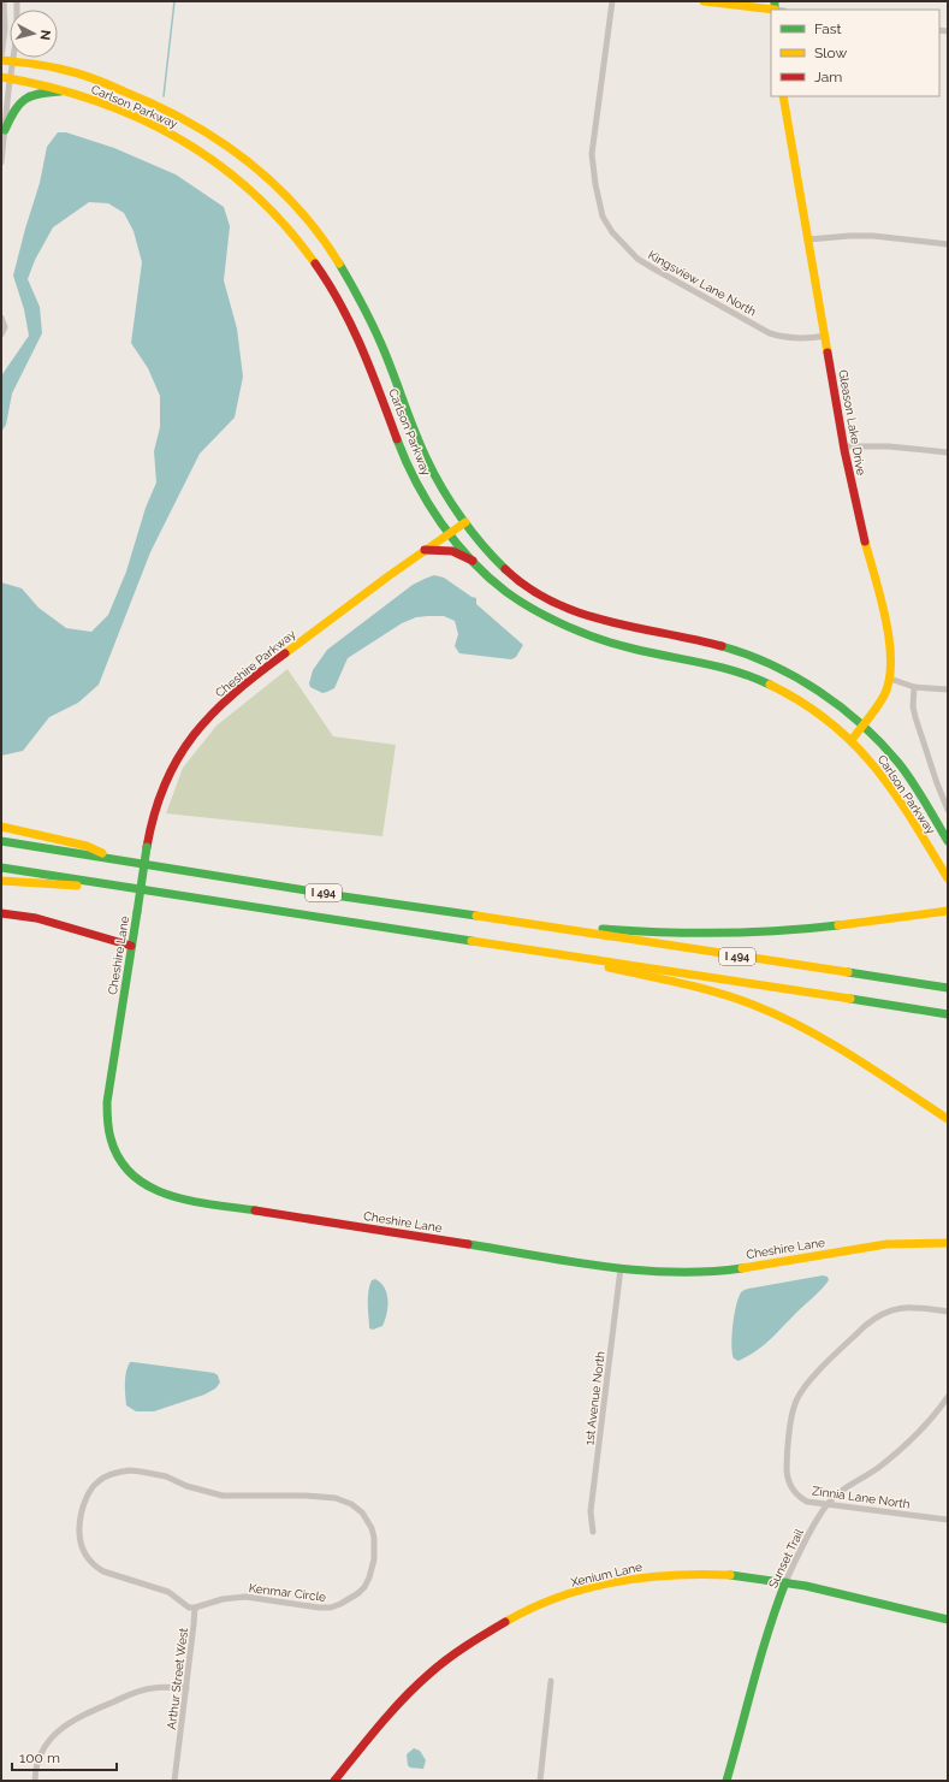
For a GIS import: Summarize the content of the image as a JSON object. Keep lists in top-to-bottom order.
{
  "streets": {
    "main road": [
      "Carlson Parkway",
      "Gleason Lake Drive",
      "Cheshire Parkway",
      "I 494",
      "Cheshire Lane",
      "Sunset Trail",
      "Xenium Lane"
    ],
    "street": [
      "Kingsview Lane North",
      "1st Avenue North",
      "Zinnia Lane North",
      "Kenmar Circle",
      "Arthur Street West"
    ]
  },
  "crossings": [
    ["Carlson Parkway", "Gleason Lake Drive"],
    ["Carlson Parkway", "Cheshire Parkway"],
    ["Kingsview Lane North", "Gleason Lake Drive"],
    ["Cheshire Parkway", "Cheshire Lane"],
    ["Cheshire Lane", "1st Avenue North"],
    ["Zinnia Lane North", "Sunset Trail"],
    ["Sunset Trail", "Xenium Lane"],
    ["Kenmar Circle", "Arthur Street West"]
  ],
  "legend": ["Fast", "Slow", "Jam"],
  "scale_bar": "100 m",
  "north": "right"
}
